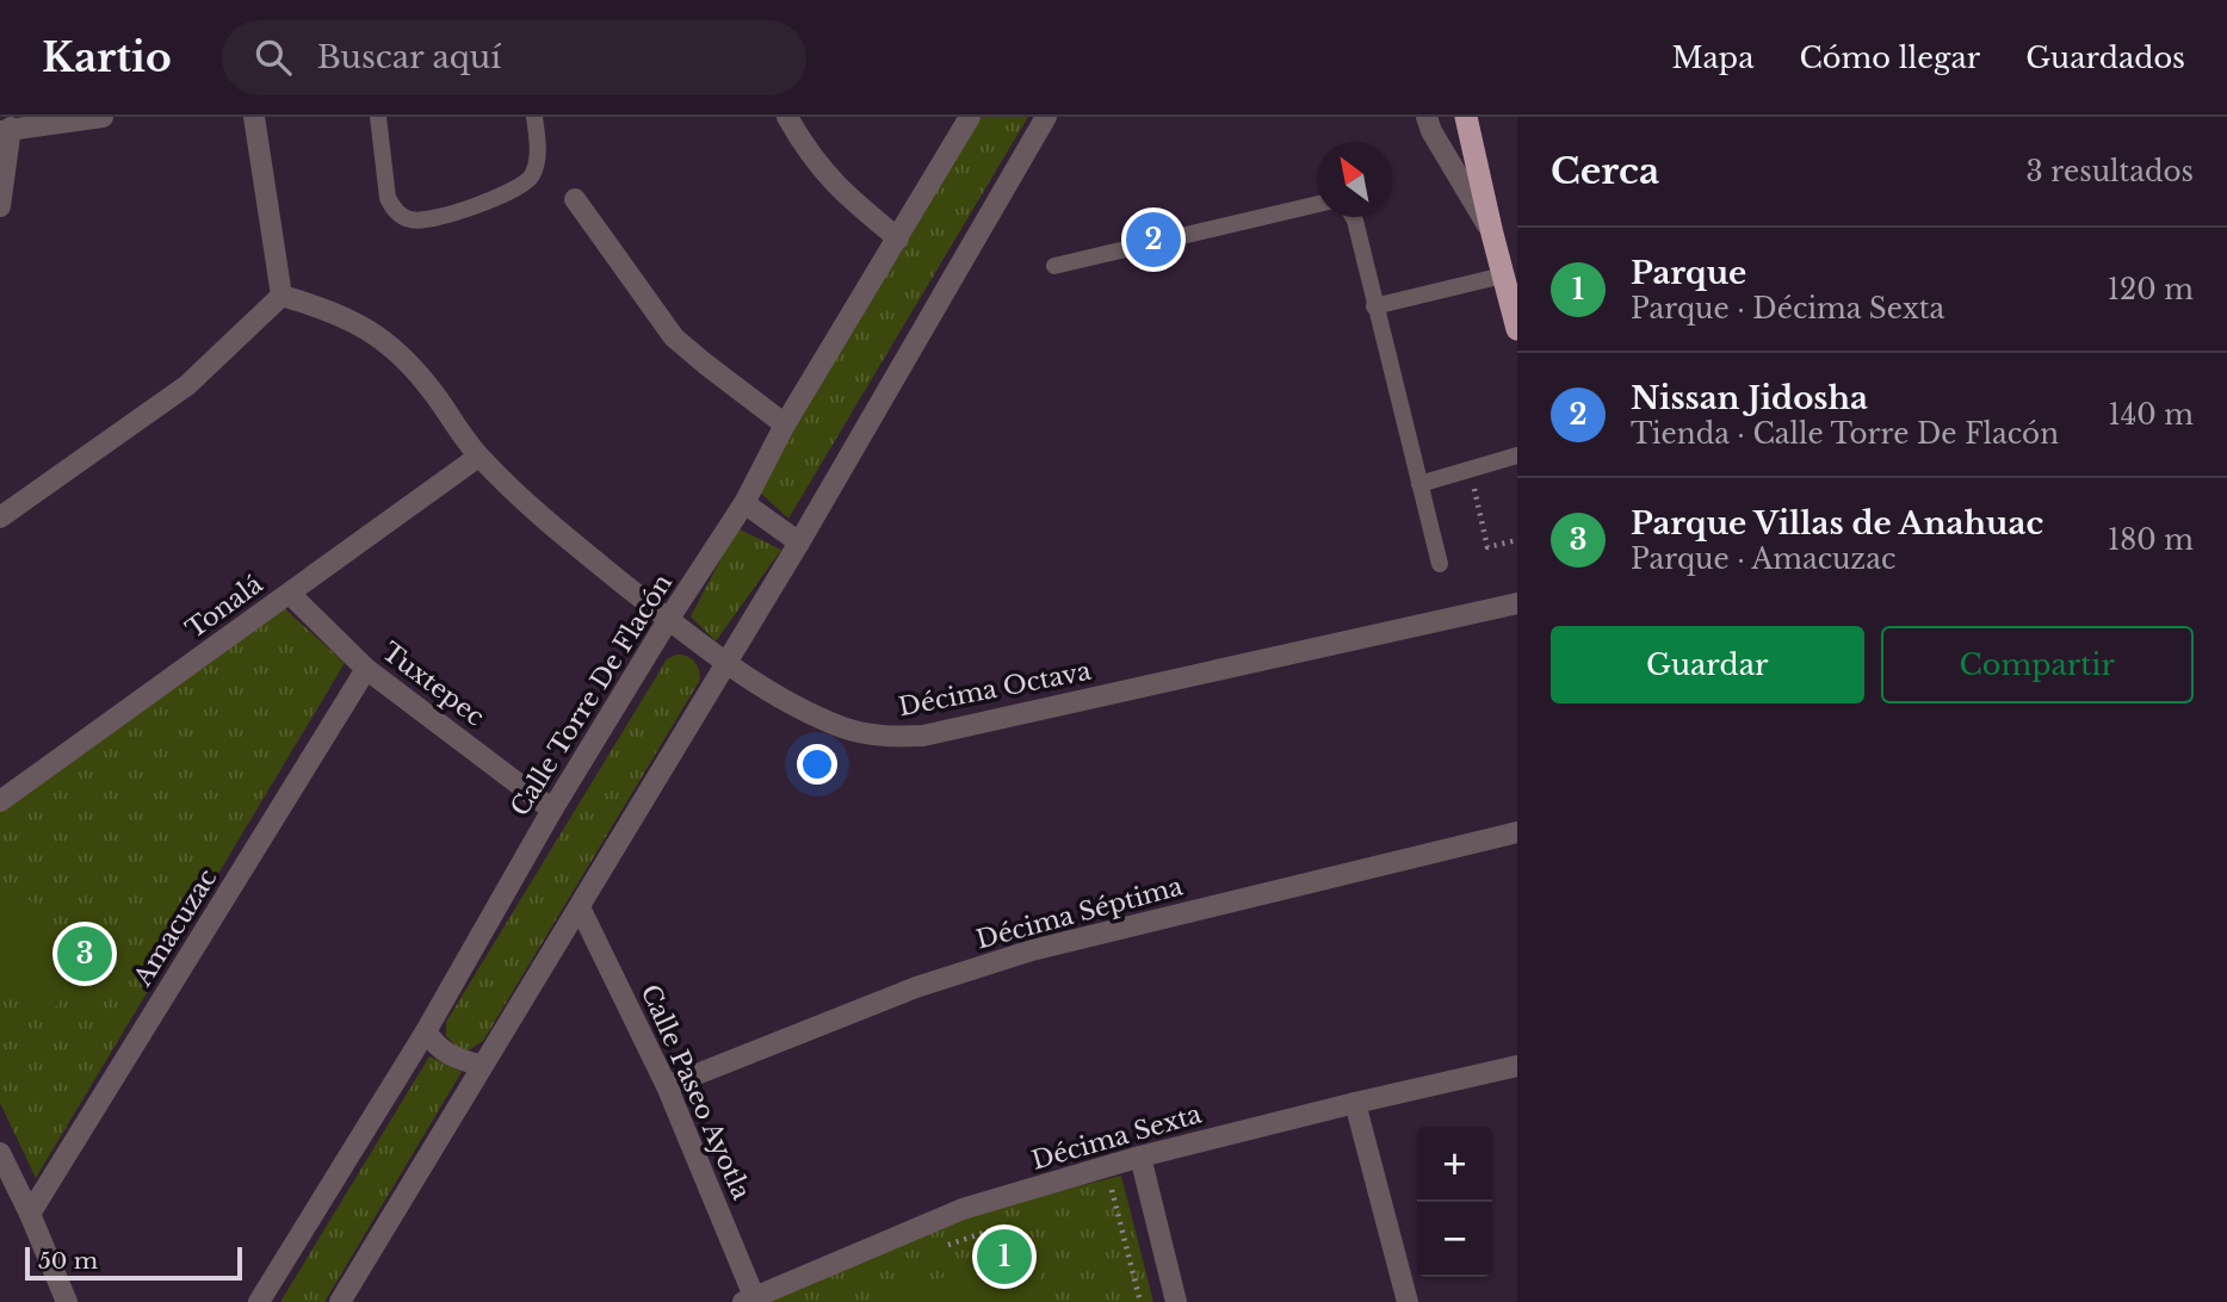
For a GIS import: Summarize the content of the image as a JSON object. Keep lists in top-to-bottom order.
{
  "streets": {
    "street": [
      "Tonalá",
      "Tuxtepec",
      "Décima Octava",
      "Calle Torre De Flacón",
      "Décima Séptima",
      "Amacuzac",
      "Calle Paseo Ayotla",
      "Décima Sexta"
    ]
  },
  "crossings": [
    ["Tonalá", "Tuxtepec"],
    ["Tonalá", "Décima Octava"],
    ["Tuxtepec", "Calle Torre De Flacón"],
    ["Tuxtepec", "Amacuzac"],
    ["Décima Octava", "Calle Torre De Flacón"],
    ["Décima Séptima", "Calle Paseo Ayotla"],
    ["Calle Paseo Ayotla", "Décima Sexta"]
  ],
  "scale_bar": "50 m",
  "north": "top left",
  "page": {
    "header": "Kartio",
    "search": "Buscar aquí",
    "nav": ["Mapa", "Cómo llegar", "Guardados"],
    "heading": ["Cerca", "3 resultados"],
    "pins": ["2", "3", "1"],
    "list": [
      {
        "mark": "1",
        "name": "Parque",
        "note": "Parque · Décima Sexta",
        "value": "120 m"
      },
      {
        "mark": "2",
        "name": "Nissan Jidosha",
        "note": "Tienda · Calle Torre De Flacón",
        "value": "140 m"
      },
      {
        "mark": "3",
        "name": "Parque Villas de Anahuac",
        "note": "Parque · Amacuzac",
        "value": "180 m"
      }
    ],
    "buttons": ["Guardar", "Compartir"],
    "map_buttons": ["+", "−"],
    "scale": "50 m"
  }
}
